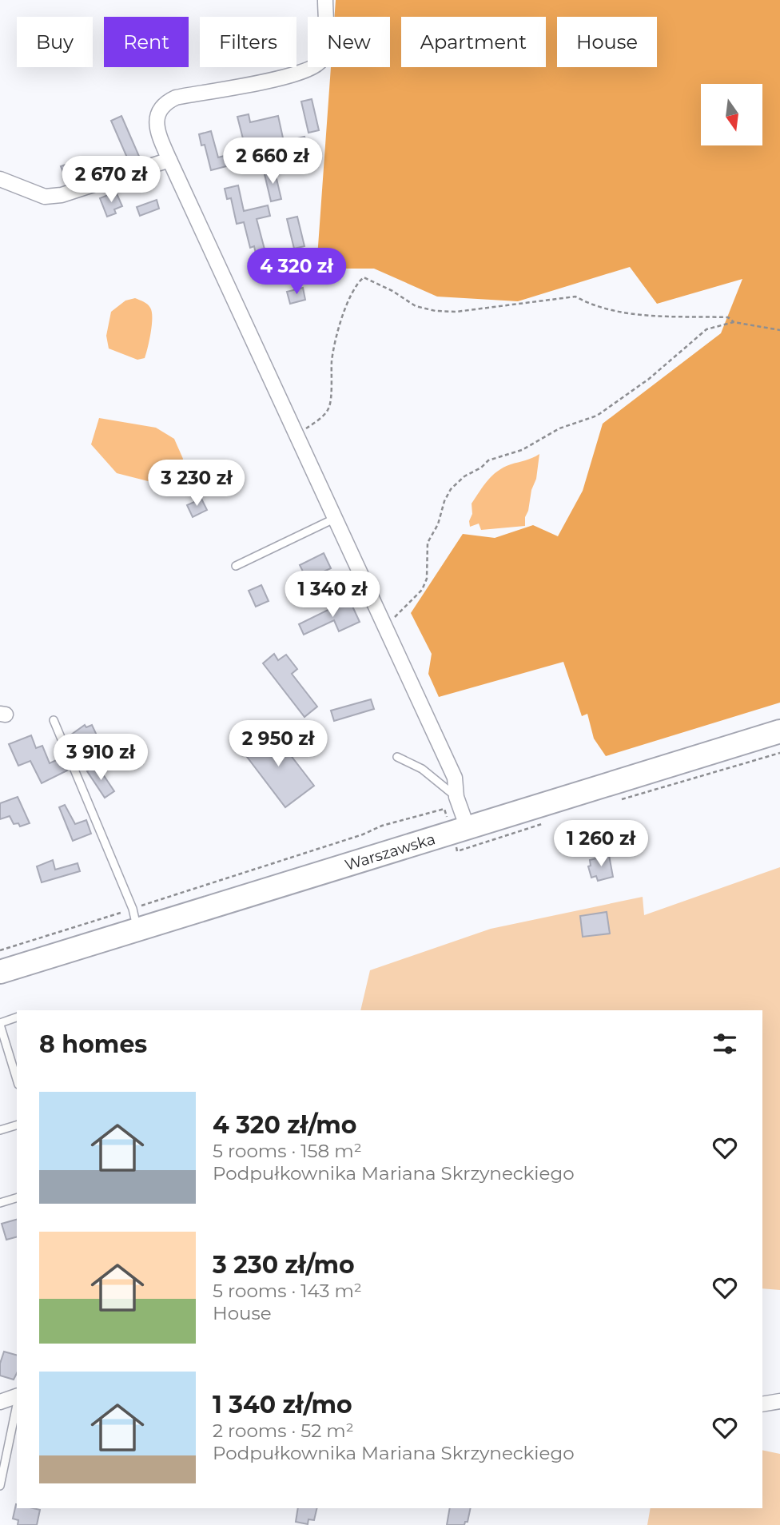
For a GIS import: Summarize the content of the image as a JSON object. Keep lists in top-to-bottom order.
{
  "streets": {
    "main road": ["Warszawska"]
  },
  "north": "bottom",
  "page": {
    "chip": [
      "Buy",
      "Rent",
      "Filters",
      "New",
      "Apartment",
      "House"
    ],
    "price": [
      "2 660 zł",
      "2 670 zł",
      "4 320 zł",
      "3 230 zł",
      "1 340 zł",
      "2 950 zł",
      "3 910 zł",
      "1 260 zł"
    ],
    "heading": "8 homes",
    "list": [
      {
        "name": "4 320 zł/mo",
        "note": "5 rooms · 158 m² · Podpułkownika Mariana Skrzyneckiego"
      },
      {
        "name": "3 230 zł/mo",
        "note": "5 rooms · 143 m² · House"
      },
      {
        "name": "1 340 zł/mo",
        "note": "2 rooms · 52 m² · Podpułkownika Mariana Skrzyneckiego"
      }
    ]
  }
}
